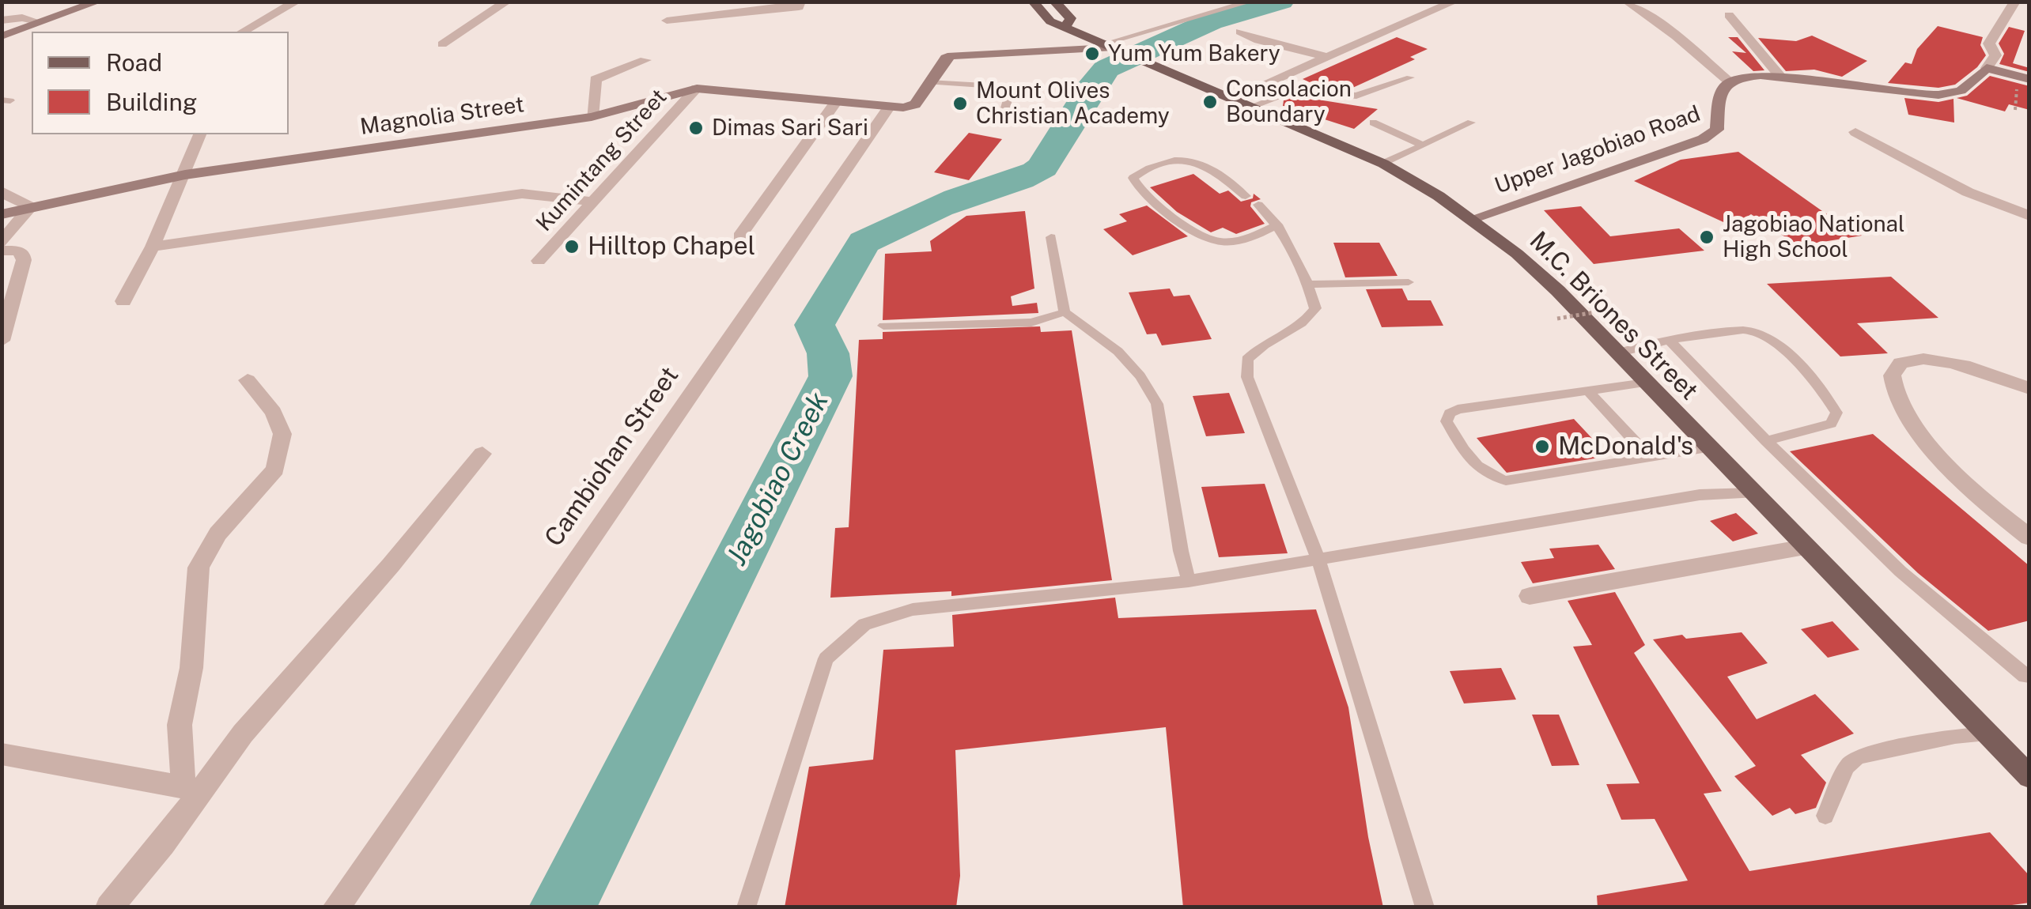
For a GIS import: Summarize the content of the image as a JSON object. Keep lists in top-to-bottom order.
{
  "streets": {
    "main road": ["M.C. Briones Street"],
    "street": [
      "Magnolia Street",
      "Upper Jagobiao Road",
      "Kumintang Street",
      "Cambiohan Street"
    ]
  },
  "crossings": [
    ["Magnolia Street", "Kumintang Street"],
    ["Magnolia Street", "Cambiohan Street"],
    ["Upper Jagobiao Road", "M.C. Briones Street"]
  ],
  "water": ["Jagobiao Creek"],
  "places": [
    "Yum Yum Bakery",
    "Consolacion Boundary",
    "Mount Olives Christian Academy",
    "Dimas Sari Sari",
    "Jagobiao National High School",
    "Hilltop Chapel",
    "McDonald's"
  ],
  "legend": ["Road", "Building"]
}
